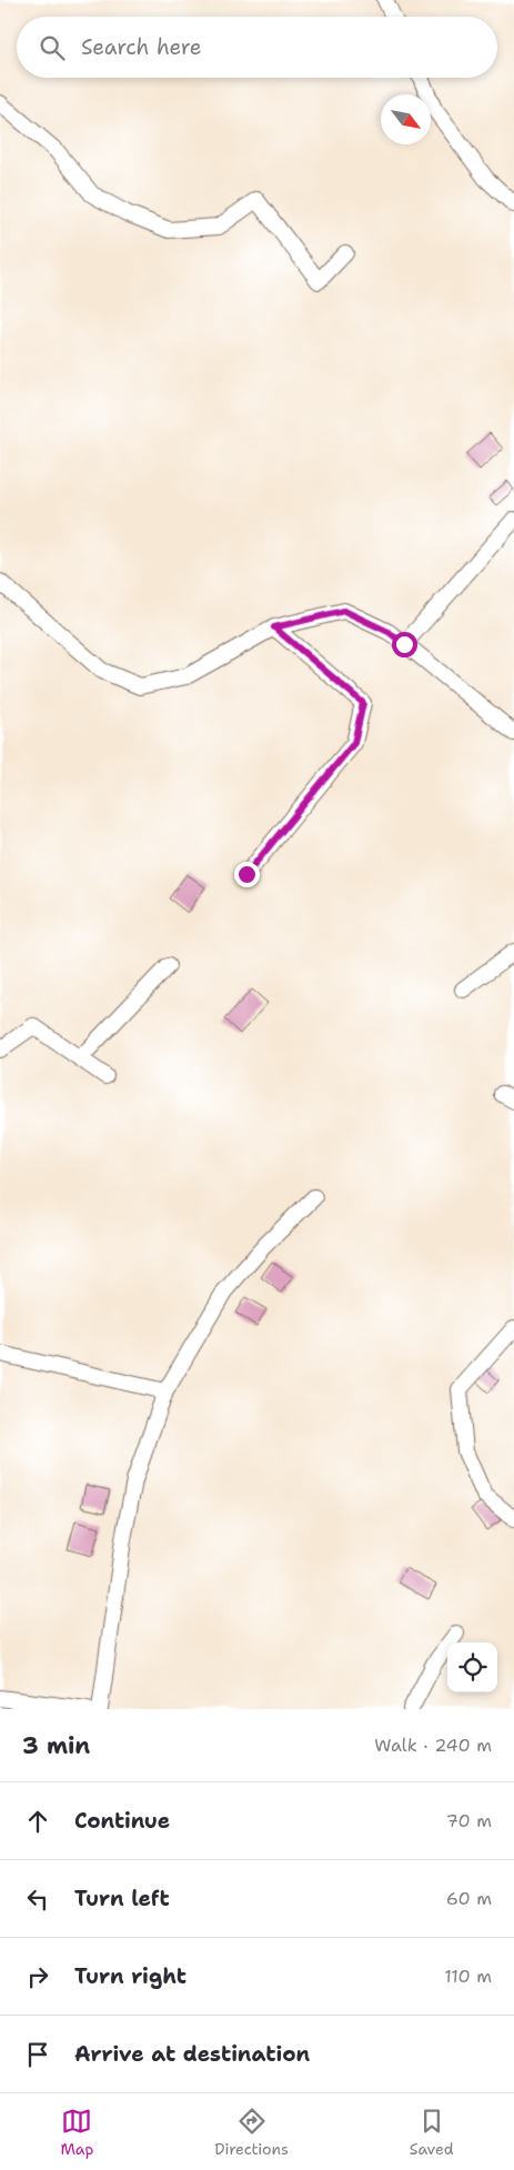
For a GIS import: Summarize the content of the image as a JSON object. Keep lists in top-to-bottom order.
{
  "north": "bottom right",
  "page": {
    "search": "Search here",
    "heading": ["3 min", "Walk · 240 m"],
    "list": [
      ["Continue", "70 m"],
      ["Turn left", "60 m"],
      ["Turn right", "110 m"],
      "Arrive at destination"
    ],
    "nav": ["Map", "Directions", "Saved"]
  }
}
